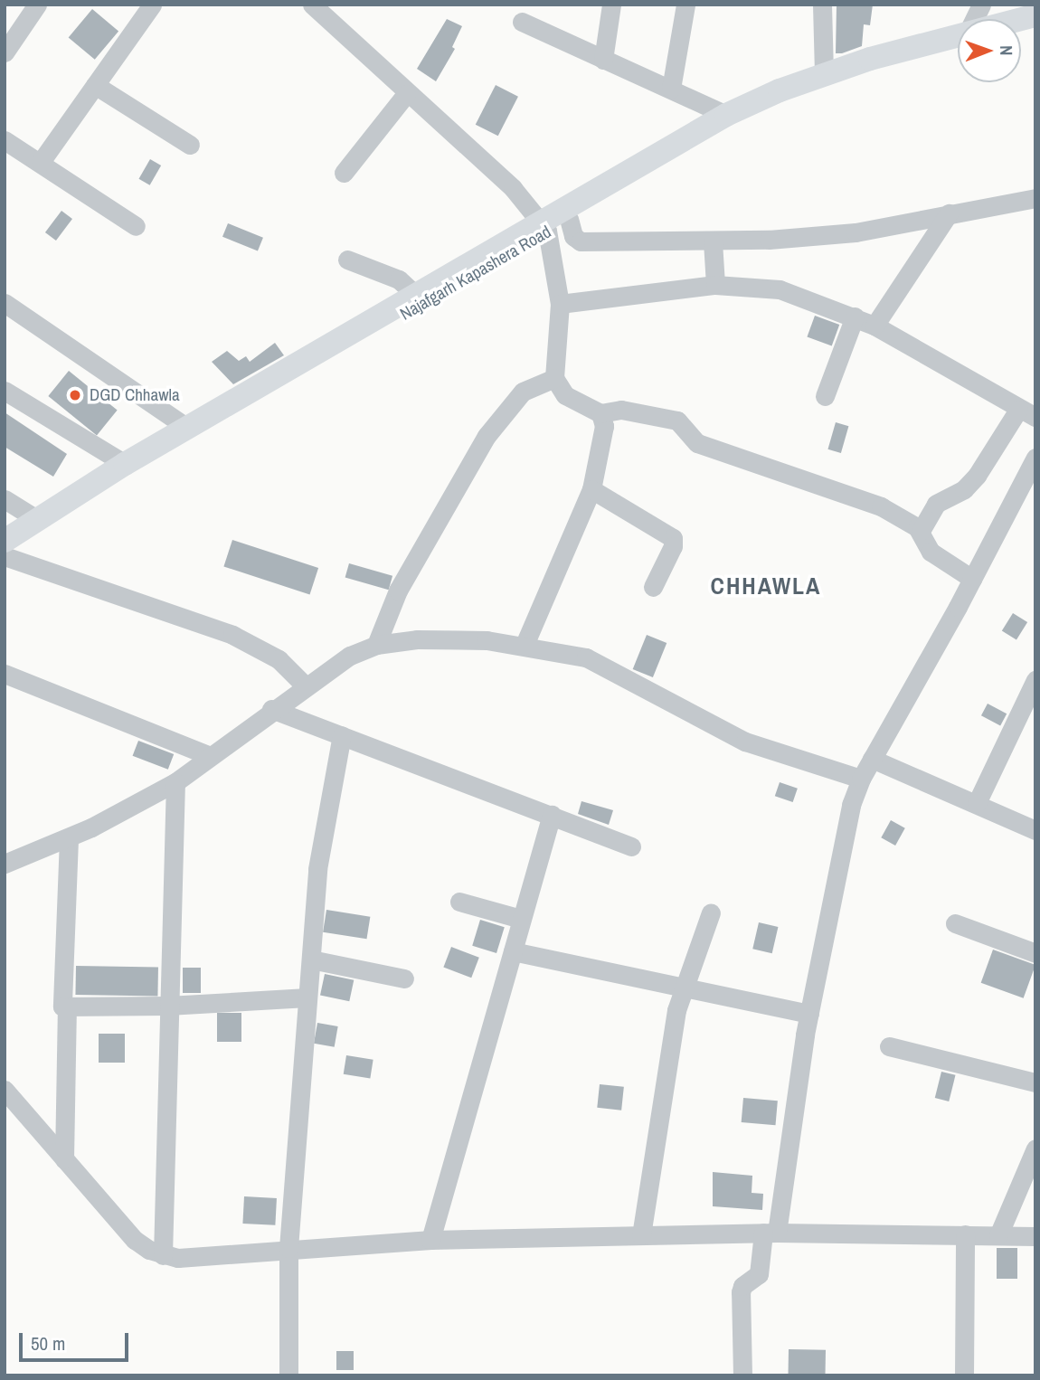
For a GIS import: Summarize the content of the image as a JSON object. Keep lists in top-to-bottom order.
{
  "streets": {
    "main road": ["Najafgarh Kapashera Road"]
  },
  "districts": ["CHHAWLA"],
  "places": ["DGD Chhawla"],
  "scale_bar": "50 m",
  "north": "right"
}
